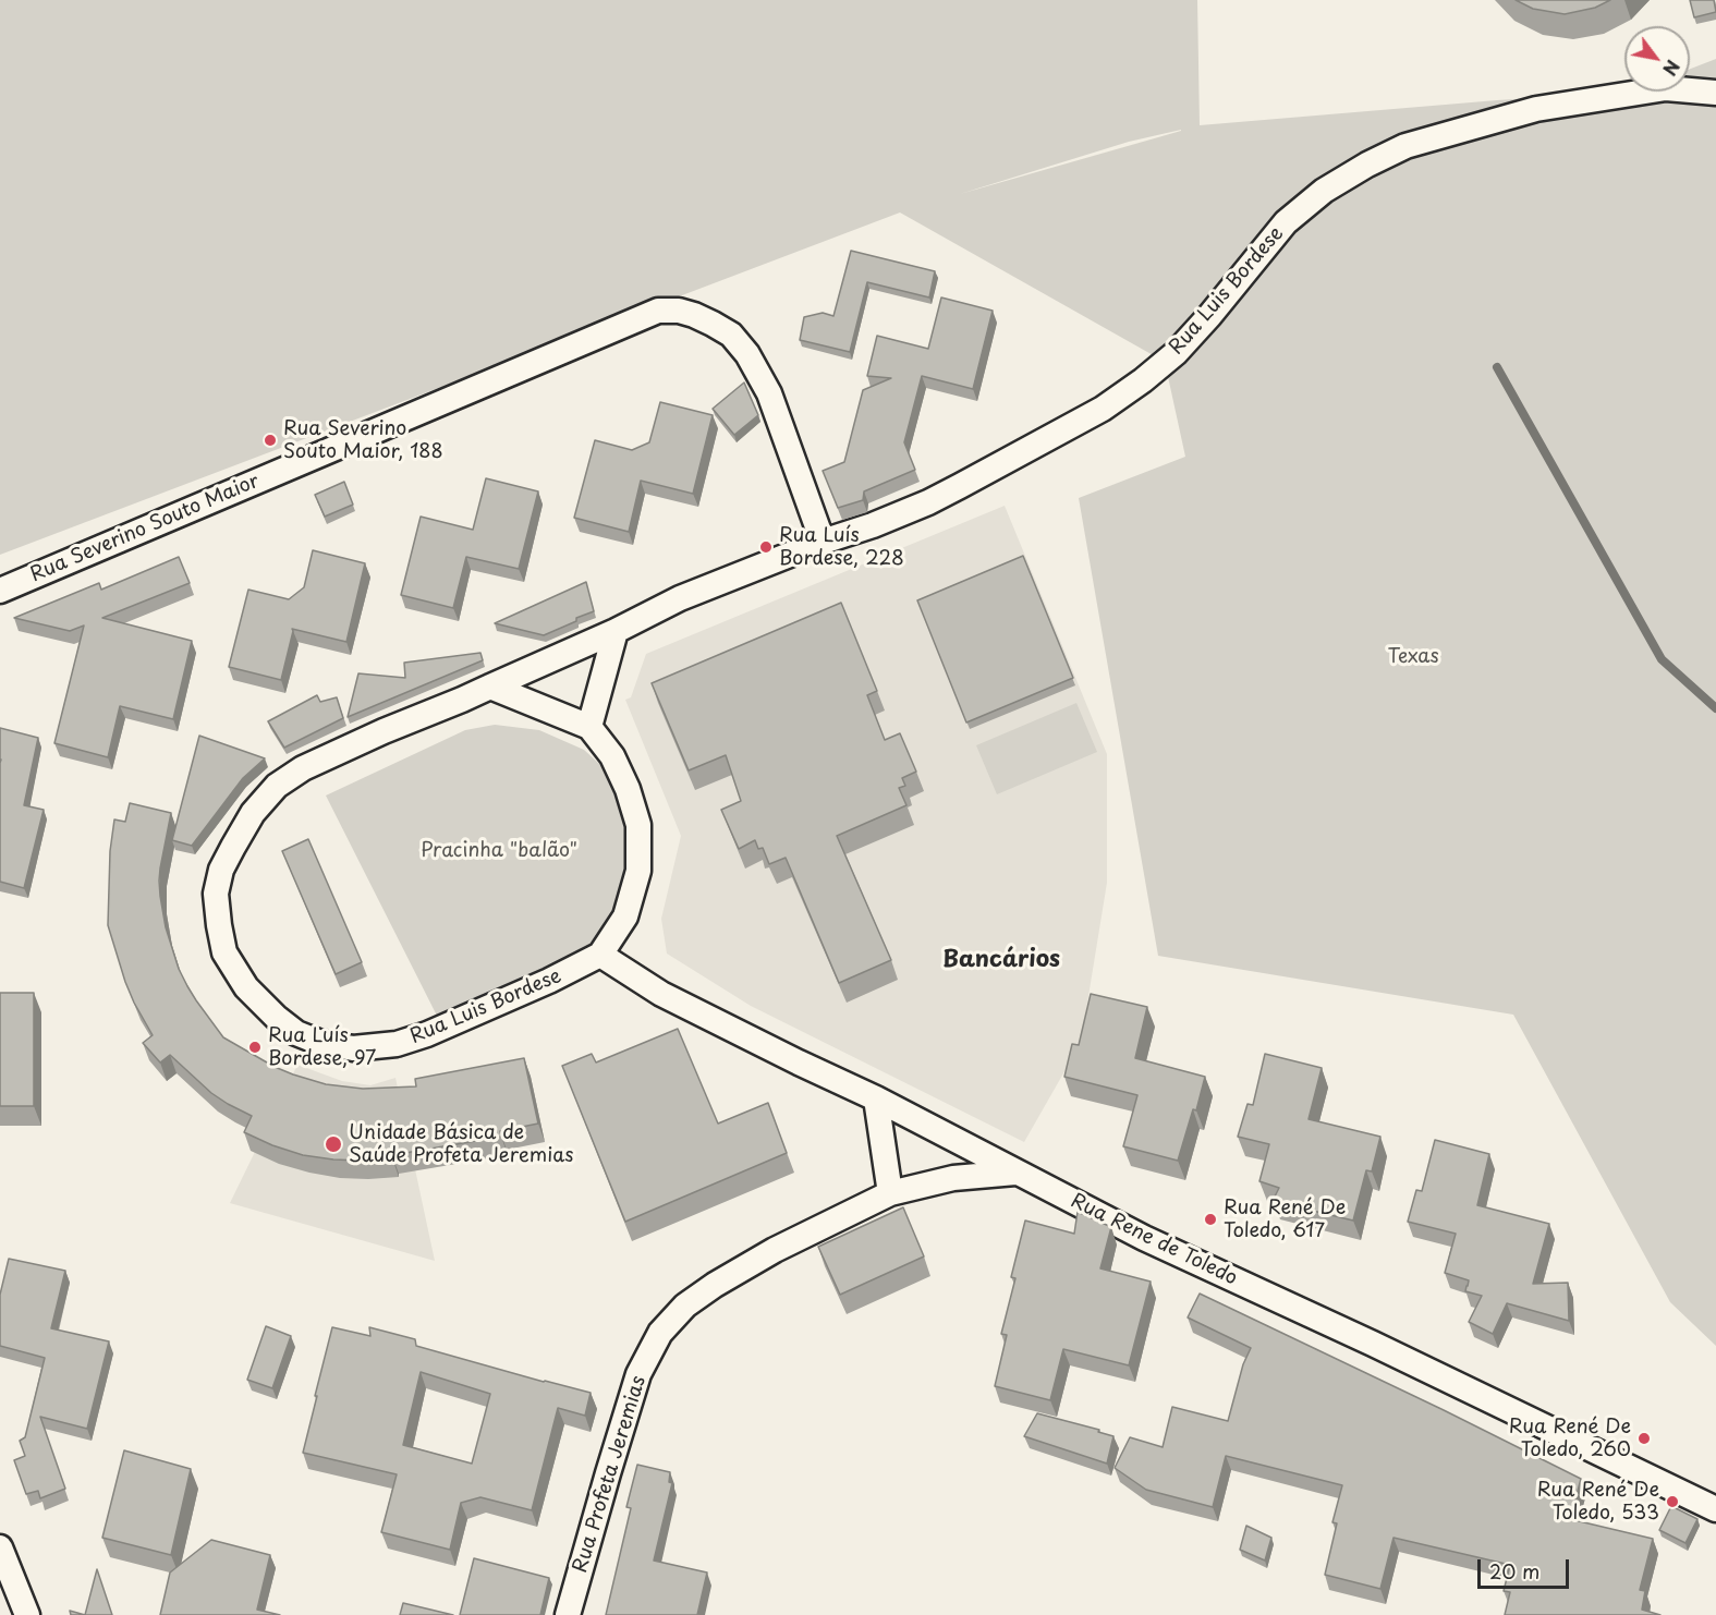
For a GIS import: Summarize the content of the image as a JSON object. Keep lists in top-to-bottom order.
{
  "streets": {
    "street": [
      "Rua Luis Bordese",
      "Rua Severino Souto Maior",
      "Rua Rene de Toledo",
      "Rua Profeta Jeremias"
    ]
  },
  "crossings": [
    ["Rua Luis Bordese", "Rua Severino Souto Maior"],
    ["Rua Luis Bordese", "Rua Rene de Toledo"],
    ["Rua Rene de Toledo", "Rua Profeta Jeremias"]
  ],
  "districts": ["Bancários"],
  "parks": ["Texas", "Pracinha \"balão\""],
  "places": [
    "Rua Severino Souto Maior, 188",
    "Rua Luís Bordese, 228",
    "Rua Luís Bordese, 97",
    "Unidade Básica de Saúde Profeta Jeremias",
    "Rua René De Toledo, 617",
    "Rua René De Toledo, 260",
    "Rua René De Toledo, 533"
  ],
  "scale_bar": "20 m",
  "north": "bottom right"
}
